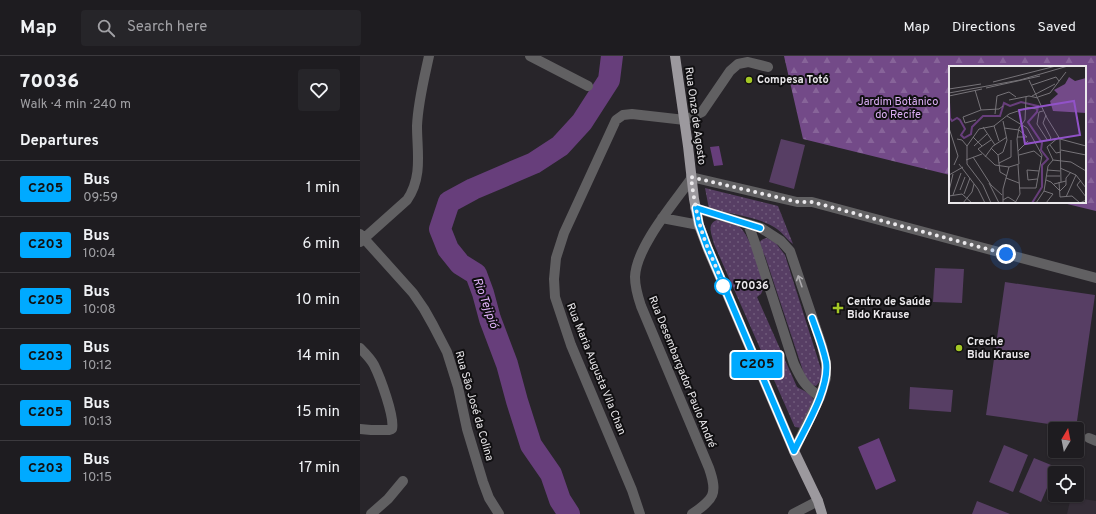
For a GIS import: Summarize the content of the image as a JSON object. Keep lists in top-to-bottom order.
{
  "streets": {
    "main road": ["Rua Onze de Agosto"],
    "street": ["Rua Maria Augusta Vila Chan", "Rua Desembargador Paulo André", "Rua São José da Colina"]
  },
  "crossings": [
    ["Rua Onze de Agosto", "Rua Maria Augusta Vila Chan"],
    ["Rua Onze de Agosto", "Rua Desembargador Paulo André"]
  ],
  "water": ["Rio Tejipió"],
  "parks": ["Jardim Botânico do Recife"],
  "places": {
    "other": ["Compesa Totó", "70036", "Creche Bidu Krause"],
    "health": ["Centro de Saúde Bido Krause"]
  },
  "lines": ["bus line C205"],
  "north": "top",
  "page": {
    "header": "Map",
    "search": "Search here",
    "nav": ["Map", "Directions", "Saved"],
    "heading": [
      ["70036", "Walk · 4 min · 240 m"],
      "Departures"
    ],
    "on_map": "C205",
    "list": [
      {
        "mark": "C205",
        "name": "Bus",
        "note": "09:59",
        "value": "1 min"
      },
      {
        "mark": "C203",
        "name": "Bus",
        "note": "10:04",
        "value": "6 min"
      },
      {
        "mark": "C205",
        "name": "Bus",
        "note": "10:08",
        "value": "10 min"
      },
      {
        "mark": "C203",
        "name": "Bus",
        "note": "10:12",
        "value": "14 min"
      },
      {
        "mark": "C205",
        "name": "Bus",
        "note": "10:13",
        "value": "15 min"
      },
      {
        "mark": "C203",
        "name": "Bus",
        "note": "10:15",
        "value": "17 min"
      }
    ]
  }
}
